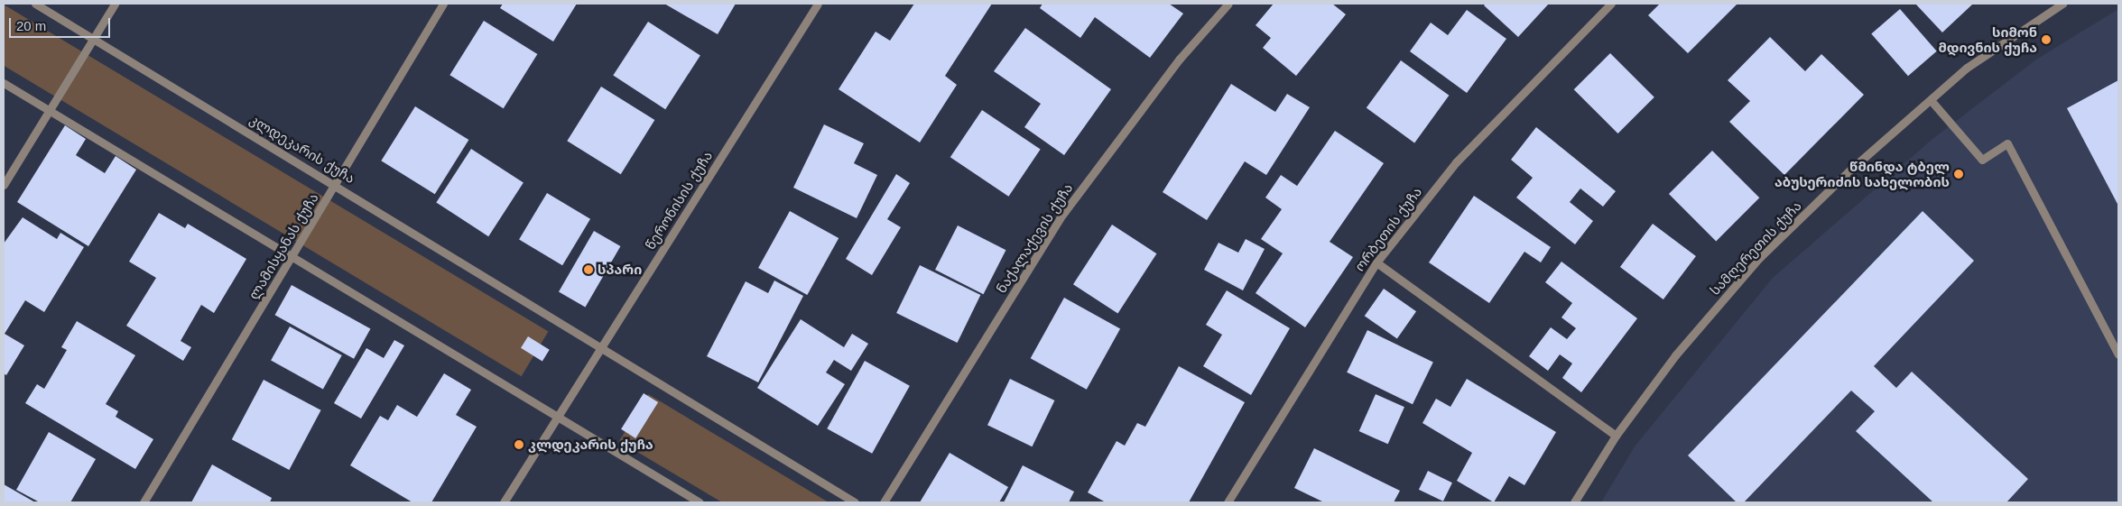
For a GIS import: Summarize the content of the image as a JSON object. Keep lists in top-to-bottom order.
{
  "streets": {
    "street": [
      "კლდეკარის ქუჩა",
      "წერონისის ქუჩა",
      "ორბეთის ქუჩა",
      "ნაქალაქევის ქუჩა",
      "ლამისყანას ქუჩა",
      "სამღერეთის ქუჩა"
    ]
  },
  "crossings": [
    ["კლდეკარის ქუჩა", "წერონისის ქუჩა"],
    ["კლდეკარის ქუჩა", "ლამისყანას ქუჩა"]
  ],
  "places": [
    "სიმონ მდივნის ქუჩა",
    "წმინდა ტბელ აბუსერიძის სახელობის",
    "სპარი",
    "კლდეკარის ქუჩა"
  ],
  "scale_bar": "20 m"
}
